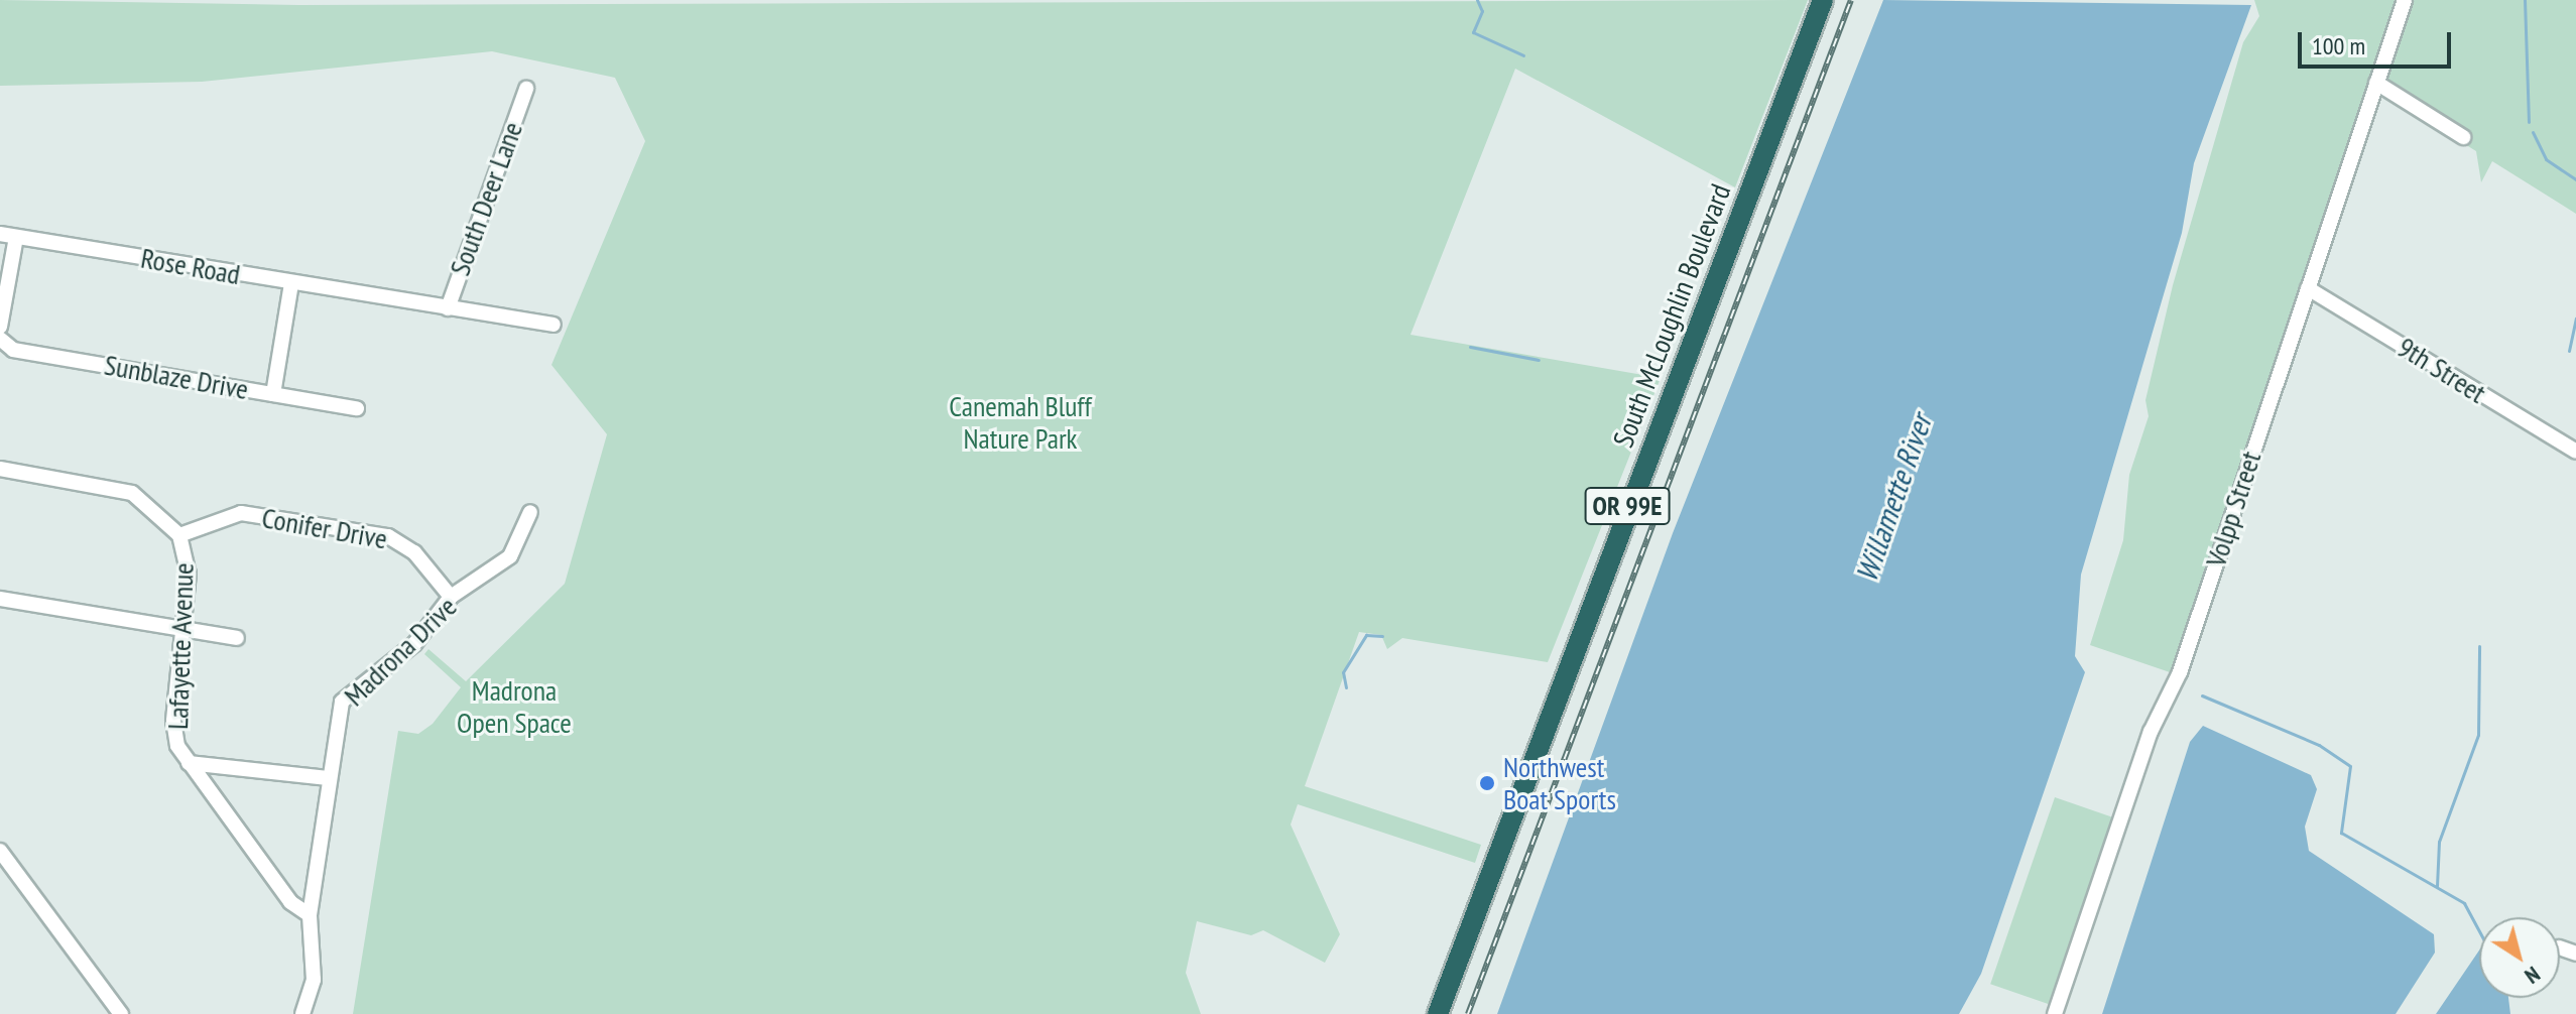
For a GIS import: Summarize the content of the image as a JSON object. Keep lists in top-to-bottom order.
{
  "streets": {
    "highway": ["South McLoughlin Boulevard", "OR 99E"],
    "street": [
      "South Deer Lane",
      "Rose Road",
      "9th Street",
      "Sunblaze Drive",
      "Volpp Street",
      "Conifer Drive",
      "Lafayette Avenue",
      "Madrona Drive"
    ]
  },
  "crossings": [
    ["South Deer Lane", "Rose Road"],
    ["9th Street", "Volpp Street"],
    ["Conifer Drive", "Lafayette Avenue"],
    ["Conifer Drive", "Madrona Drive"],
    ["Lafayette Avenue", "Madrona Drive"]
  ],
  "water": ["Willamette River"],
  "parks": ["Canemah Bluff Nature Park", "Madrona Open Space"],
  "places": ["Northwest Boat Sports"],
  "scale_bar": "100 m",
  "north": "bottom right"
}
